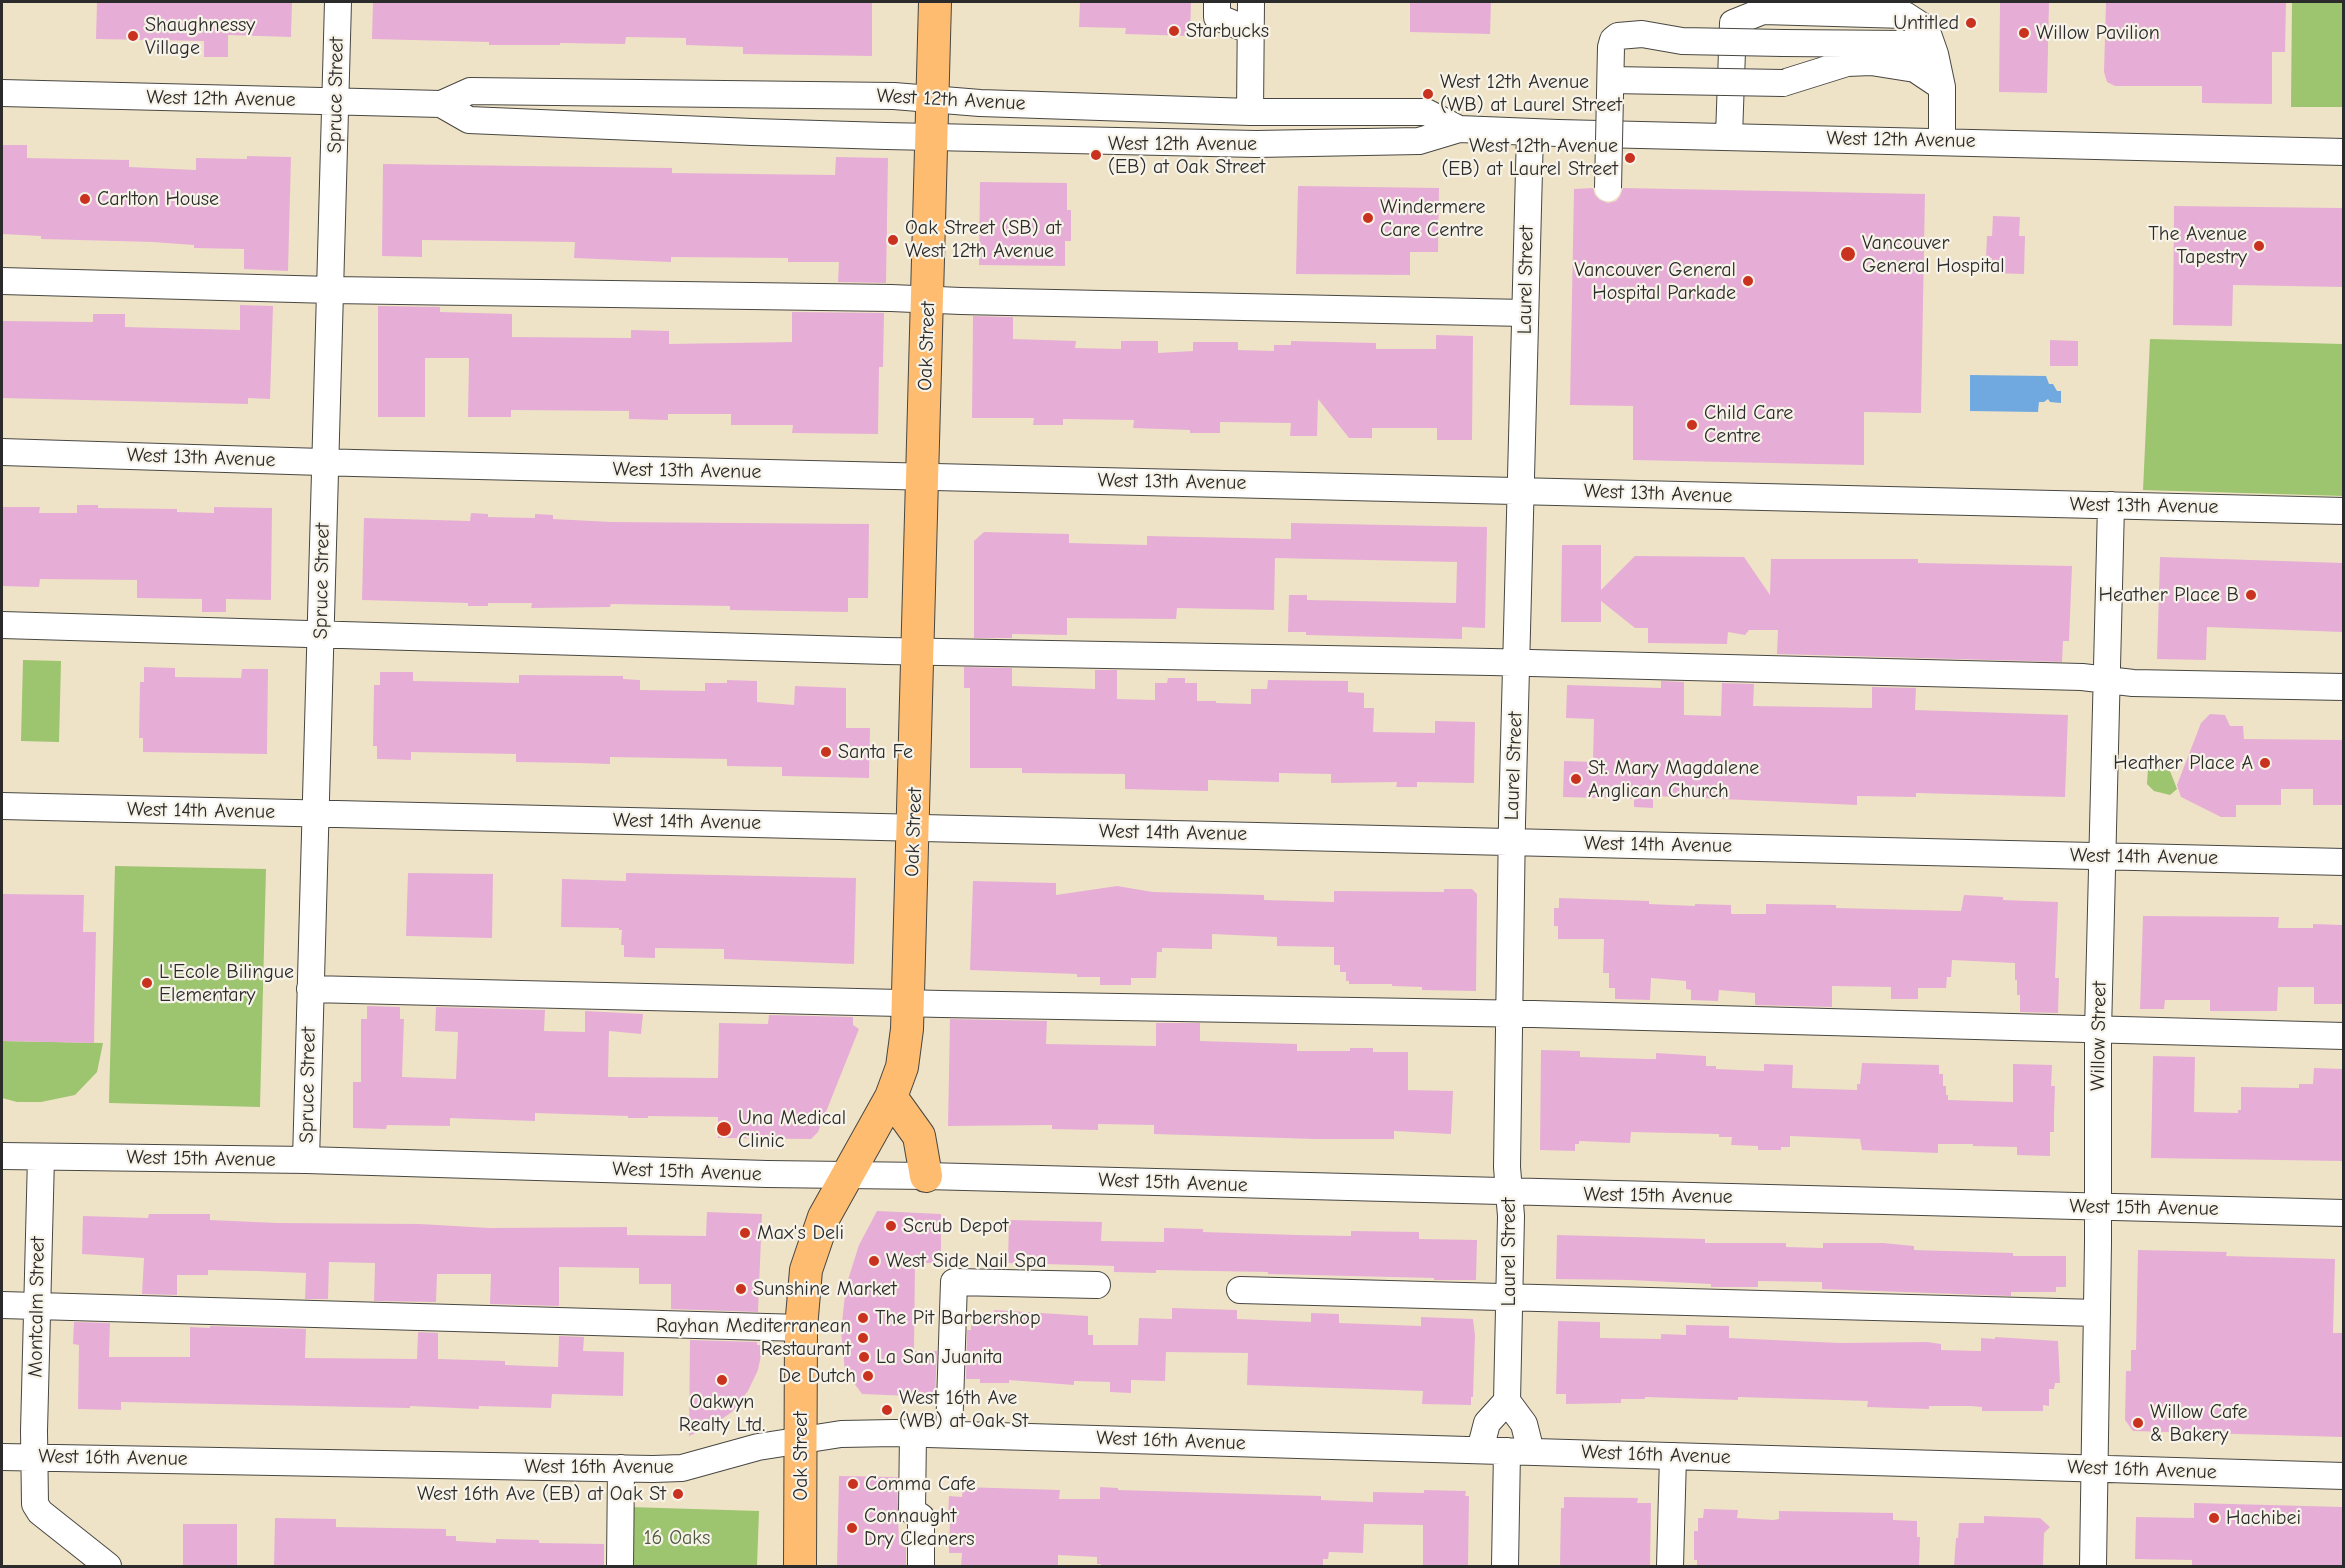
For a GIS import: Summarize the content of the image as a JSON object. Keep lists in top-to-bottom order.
{
  "streets": {
    "main road": ["Oak Street"],
    "street": [
      "Spruce Street",
      "West 12th Avenue",
      "Laurel Street",
      "West 13th Avenue",
      "West 14th Avenue",
      "Willow Street",
      "West 15th Avenue",
      "Montcalm Street",
      "West 16th Avenue"
    ]
  },
  "crossings": [
    ["Spruce Street", "West 12th Avenue"],
    ["Spruce Street", "West 13th Avenue"],
    ["Spruce Street", "West 14th Avenue"],
    ["Spruce Street", "West 15th Avenue"],
    ["West 12th Avenue", "Laurel Street"],
    ["West 12th Avenue", "Oak Street"],
    ["Laurel Street", "West 13th Avenue"],
    ["Laurel Street", "West 14th Avenue"],
    ["Laurel Street", "West 15th Avenue"],
    ["Oak Street", "West 13th Avenue"],
    ["Oak Street", "West 14th Avenue"],
    ["Oak Street", "West 15th Avenue"],
    ["Oak Street", "West 16th Avenue"],
    ["West 13th Avenue", "Willow Street"],
    ["West 14th Avenue", "Willow Street"],
    ["Willow Street", "West 15th Avenue"],
    ["Willow Street", "West 16th Avenue"],
    ["West 15th Avenue", "Montcalm Street"],
    ["Montcalm Street", "West 16th Avenue"]
  ],
  "parks": ["16 Oaks"],
  "places": [
    "Untitled",
    "Starbucks",
    "Willow Pavilion",
    "Shaughnessy Village",
    "West 12th Avenue (WB) at Laurel Street",
    "West 12th Avenue (EB) at Oak Street",
    "West 12th Avenue (EB) at Laurel Street",
    "Carlton House",
    "Windermere Care Centre",
    "Oak Street (SB) at West 12th Avenue",
    "The Avenue Tapestry",
    "Vancouver General Hospital",
    "Vancouver General Hospital Parkade",
    "Child Care Centre",
    "Heather Place B",
    "Santa Fe",
    "Heather Place A",
    "St. Mary Magdalene Anglican Church",
    "L'Ecole Bilingue Elementary",
    "Una Medical Clinic",
    "Scrub Depot",
    "Max's Deli",
    "West Side Nail Spa",
    "Sunshine Market",
    "The Pit Barbershop",
    "Rayhan Mediterranean Restaurant",
    "La San Juanita",
    "De Dutch",
    "Oakwyn Realty Ltd.",
    "West 16th Ave (WB) at Oak St",
    "Willow Cafe & Bakery",
    "Comma Cafe",
    "West 16th Ave (EB) at Oak St",
    "Hachibei",
    "Connaught Dry Cleaners"
  ]
}
